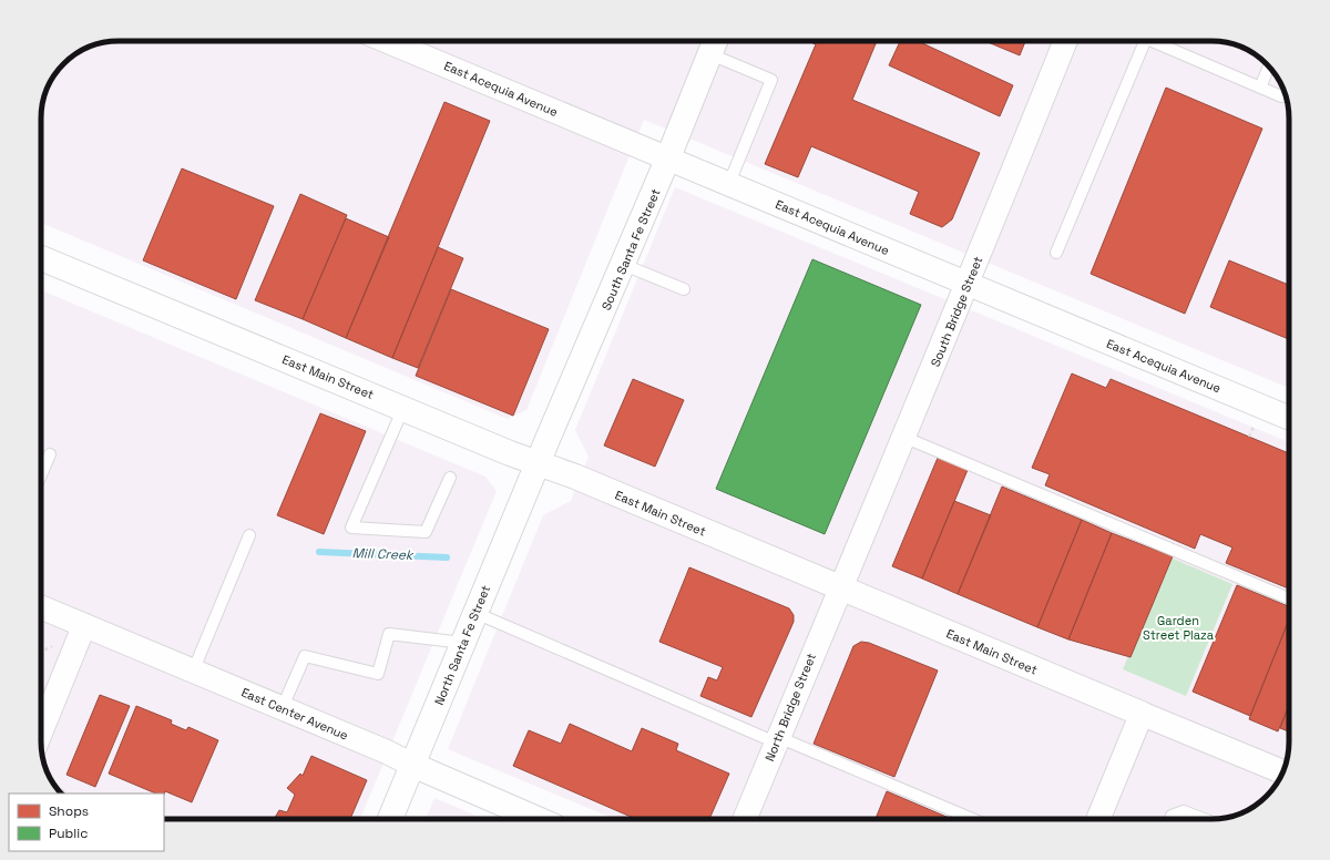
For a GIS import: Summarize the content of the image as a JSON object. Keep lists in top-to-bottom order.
{
  "streets": {
    "street": [
      "East Acequia Avenue",
      "South Santa Fe Street",
      "South Bridge Street",
      "East Main Street",
      "North Santa Fe Street",
      "North Bridge Street",
      "East Center Avenue"
    ]
  },
  "crossings": [
    ["East Acequia Avenue", "South Santa Fe Street"],
    ["East Acequia Avenue", "South Bridge Street"],
    ["South Santa Fe Street", "East Main Street"],
    ["South Santa Fe Street", "North Santa Fe Street"],
    ["South Bridge Street", "East Main Street"],
    ["South Bridge Street", "North Bridge Street"],
    ["East Main Street", "North Santa Fe Street"],
    ["East Main Street", "North Bridge Street"],
    ["North Santa Fe Street", "East Center Avenue"]
  ],
  "water": ["Mill Creek"],
  "parks": ["Garden Street Plaza"],
  "legend": ["Shops", "Public"]
}
